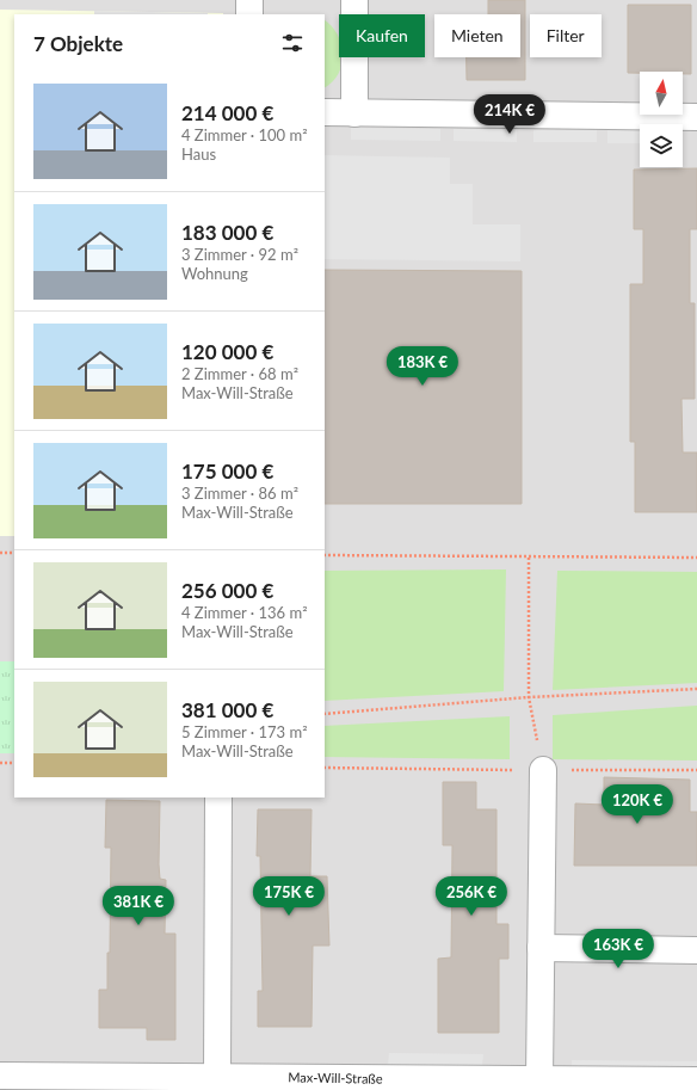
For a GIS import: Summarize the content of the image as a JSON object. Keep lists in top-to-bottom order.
{
  "streets": {
    "street": ["Max-Will-Straße"]
  },
  "north": "top",
  "page": {
    "chip": ["Kaufen", "Mieten", "Filter"],
    "heading": "7 Objekte",
    "list": [
      {
        "name": "214 000 €",
        "note": "4 Zimmer · 100 m² · Haus"
      },
      {
        "name": "183 000 €",
        "note": "3 Zimmer · 92 m² · Wohnung"
      },
      {
        "name": "120 000 €",
        "note": "2 Zimmer · 68 m² · Max-Will-Straße"
      },
      {
        "name": "175 000 €",
        "note": "3 Zimmer · 86 m² · Max-Will-Straße"
      },
      {
        "name": "256 000 €",
        "note": "4 Zimmer · 136 m² · Max-Will-Straße"
      },
      {
        "name": "381 000 €",
        "note": "5 Zimmer · 173 m² · Max-Will-Straße"
      }
    ],
    "price": [
      "214K €",
      "183K €",
      "120K €",
      "175K €",
      "256K €",
      "381K €",
      "163K €"
    ]
  }
}
